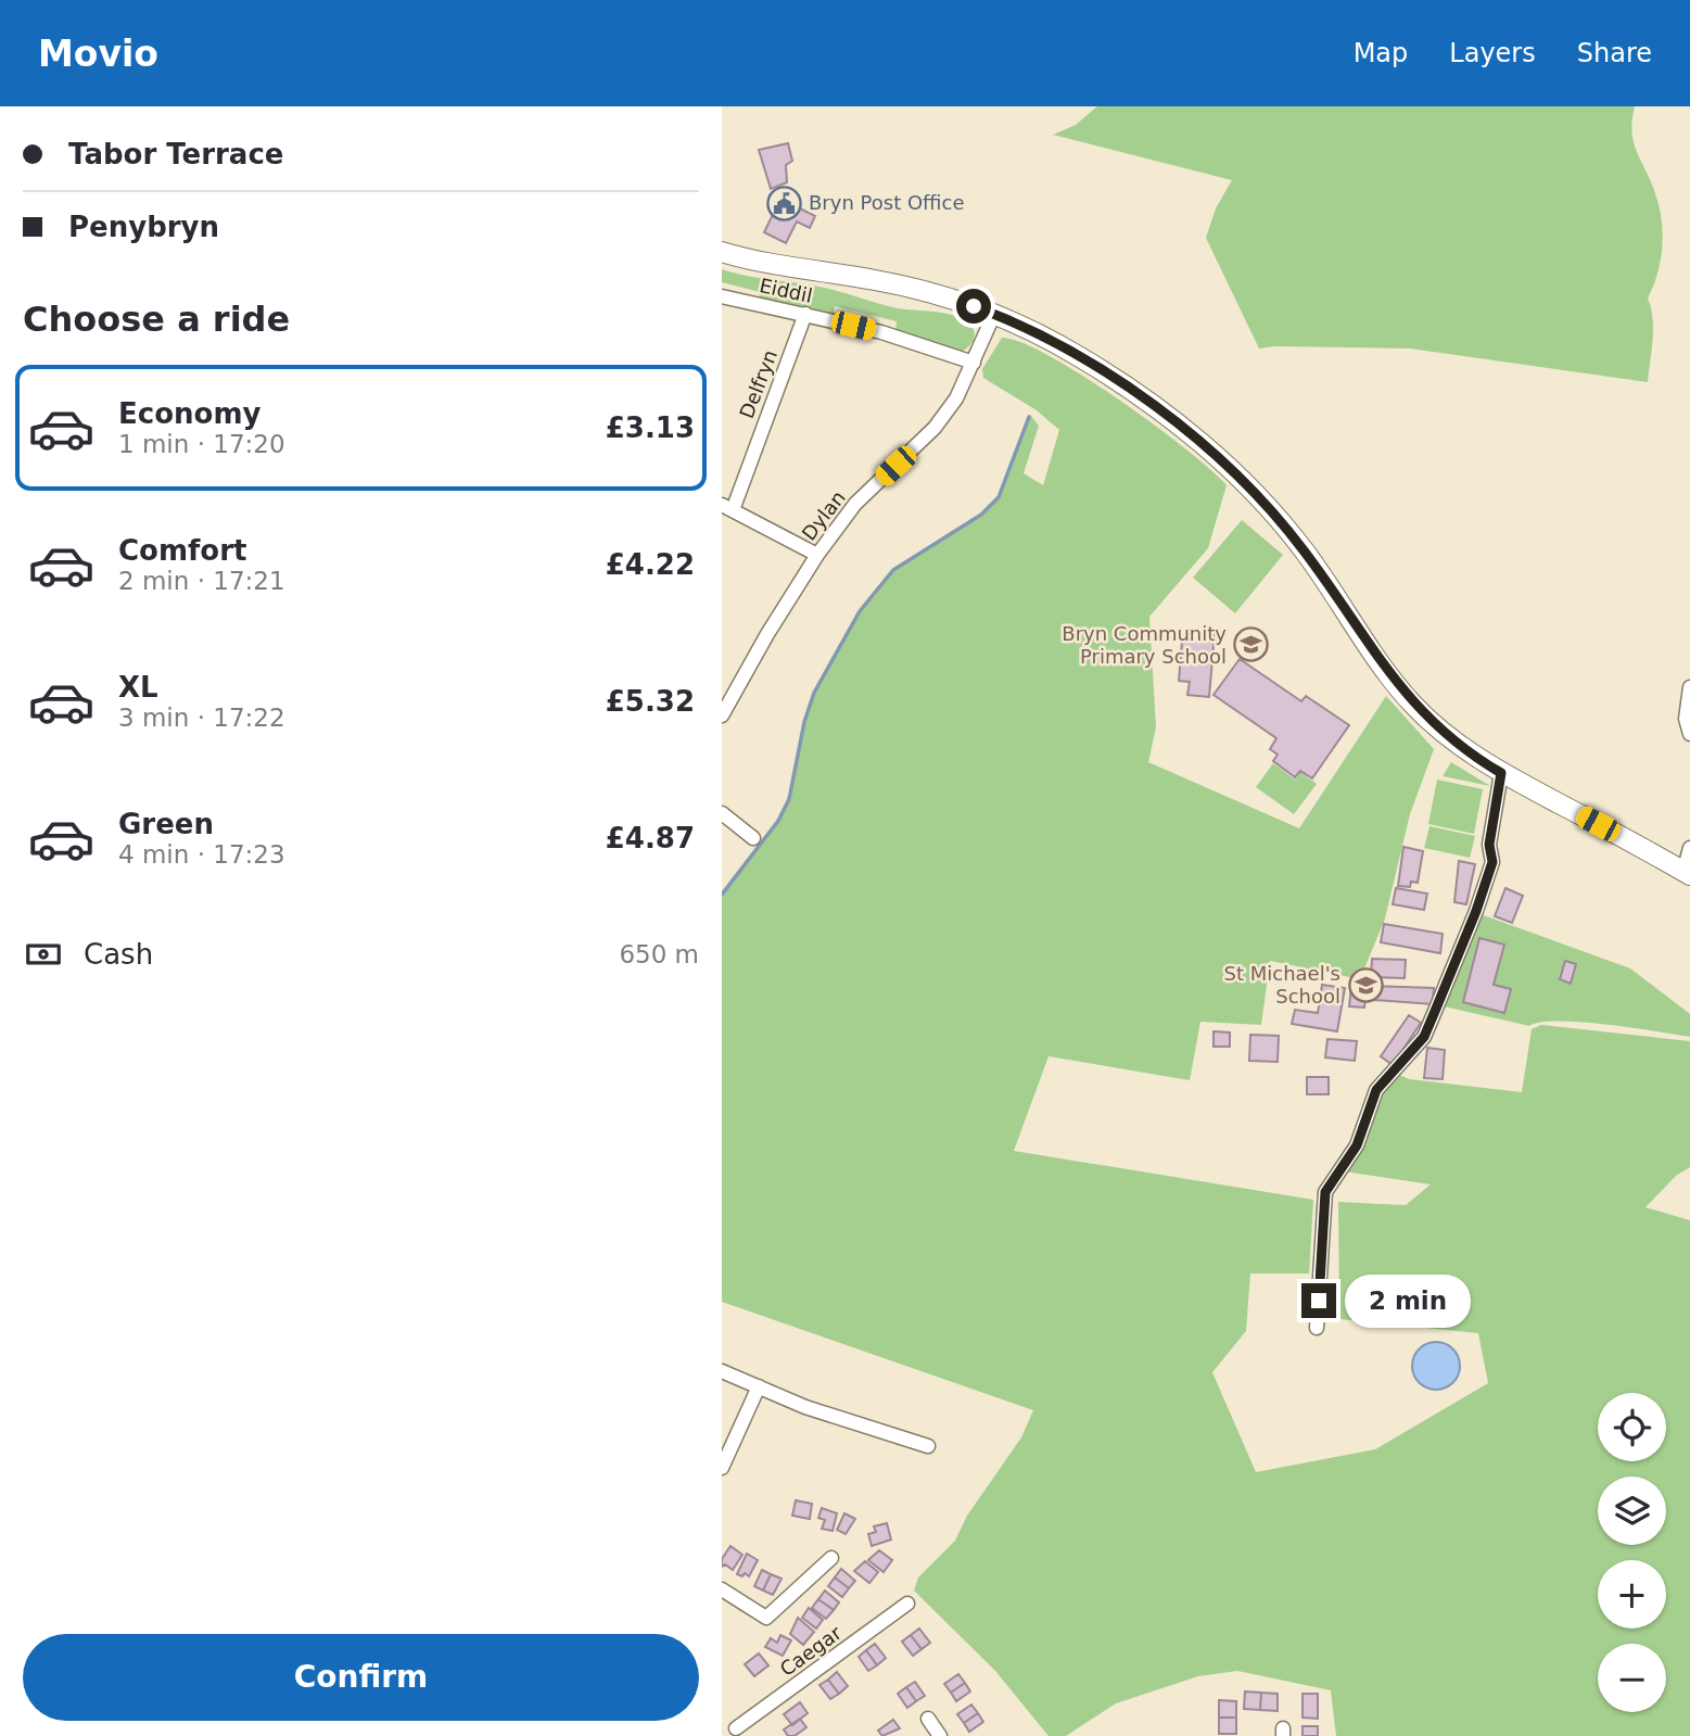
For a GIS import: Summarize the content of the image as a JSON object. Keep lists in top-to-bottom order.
{
  "streets": {
    "street": [
      "Eiddil",
      "Delfryn",
      "Dylan",
      "Caegar"
    ]
  },
  "crossings": [
    ["Eiddil", "Delfryn"],
    ["Eiddil", "Dylan"]
  ],
  "places": {
    "public building": ["Bryn Post Office"],
    "school or university": ["Bryn Community Primary School", "St Michael's School"]
  },
  "page": {
    "header": "Movio",
    "nav": ["Map", "Layers", "Share"],
    "banner": ["Tabor Terrace", "Penybryn"],
    "heading": "Choose a ride",
    "list": [
      {
        "name": "Economy",
        "note": "1 min · 17:20",
        "value": "£3.13"
      },
      {
        "name": "Comfort",
        "note": "2 min · 17:21",
        "value": "£4.22"
      },
      {
        "name": "XL",
        "note": "3 min · 17:22",
        "value": "£5.32"
      },
      {
        "name": "Green",
        "note": "4 min · 17:23",
        "value": "£4.87"
      }
    ],
    "pay": ["Cash", "650 m"],
    "bubble": "2 min",
    "map_buttons": ["+", "−"],
    "buttons": "Confirm"
  }
}
